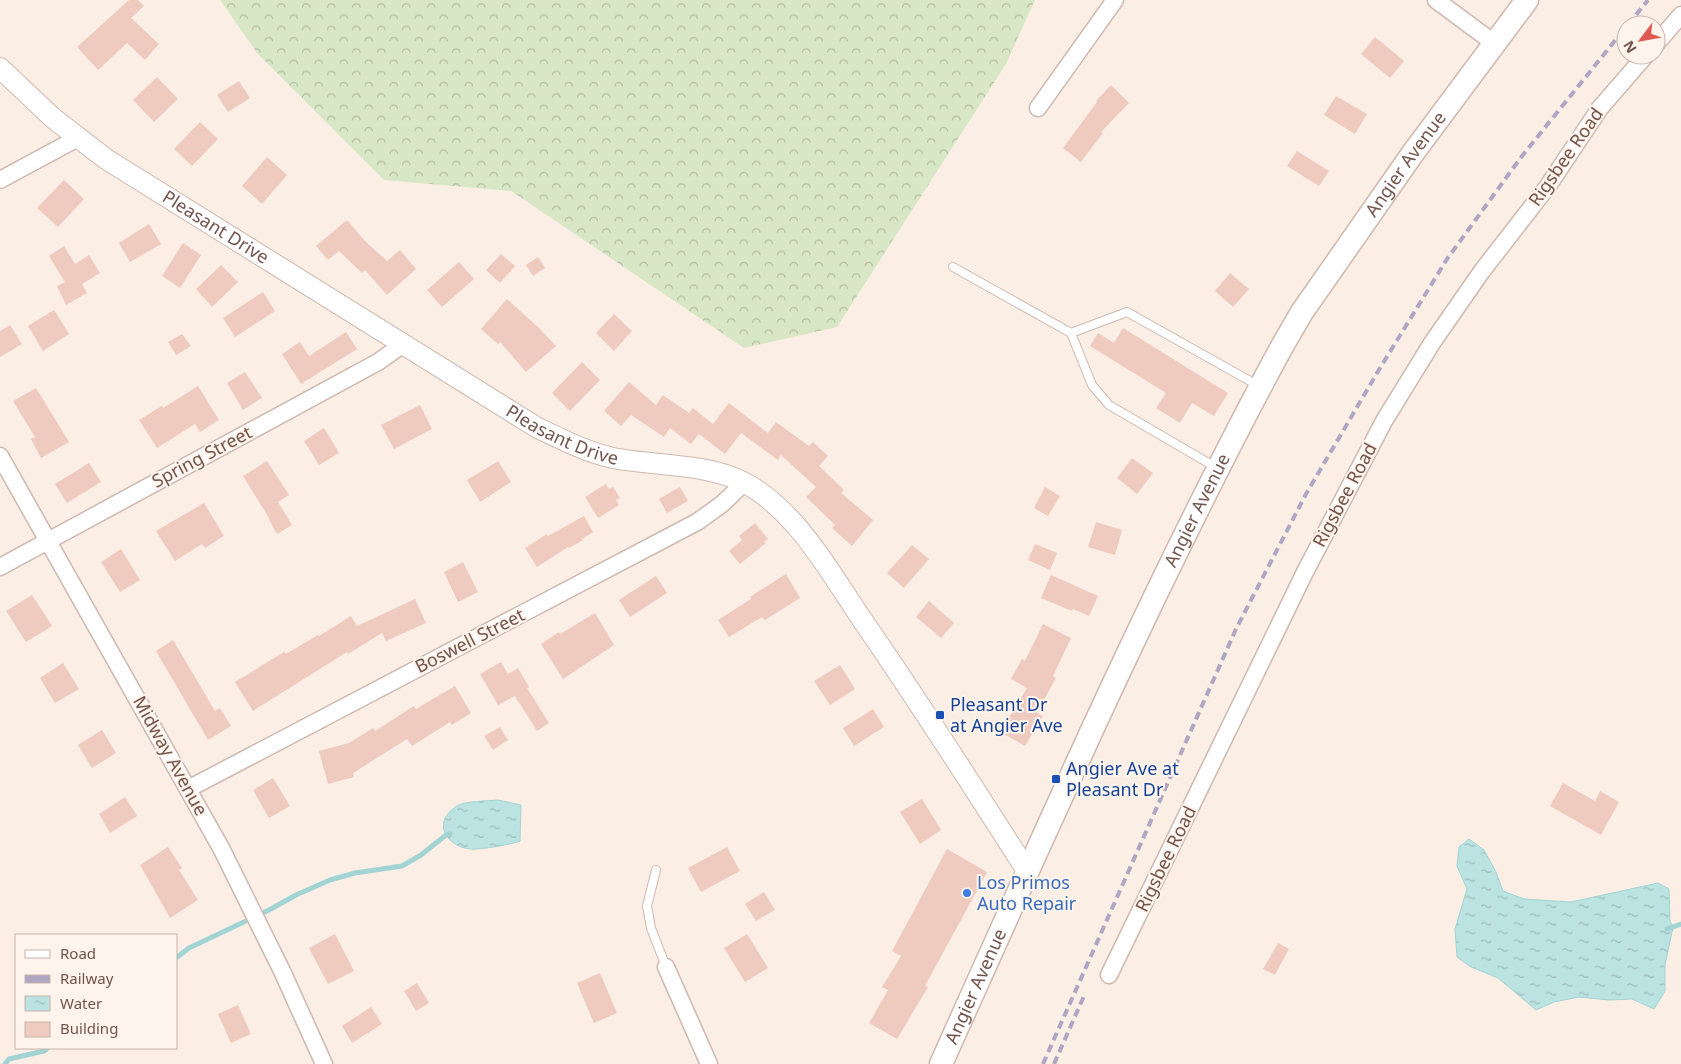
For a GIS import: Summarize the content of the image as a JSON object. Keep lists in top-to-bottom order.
{
  "streets": {
    "main road": ["Angier Avenue"],
    "street": [
      "Rigsbee Road",
      "Pleasant Drive",
      "Spring Street",
      "Boswell Street",
      "Midway Avenue"
    ]
  },
  "crossings": [
    ["Angier Avenue", "Pleasant Drive"],
    ["Pleasant Drive", "Spring Street"],
    ["Pleasant Drive", "Boswell Street"],
    ["Spring Street", "Midway Avenue"],
    ["Boswell Street", "Midway Avenue"]
  ],
  "places": {
    "transit": ["Pleasant Dr at Angier Ave", "Angier Ave at Pleasant Dr"],
    "other": ["Los Primos Auto Repair"]
  },
  "legend": [
    "Road",
    "Railway",
    "Water",
    "Building"
  ],
  "north": "bottom left"
}
